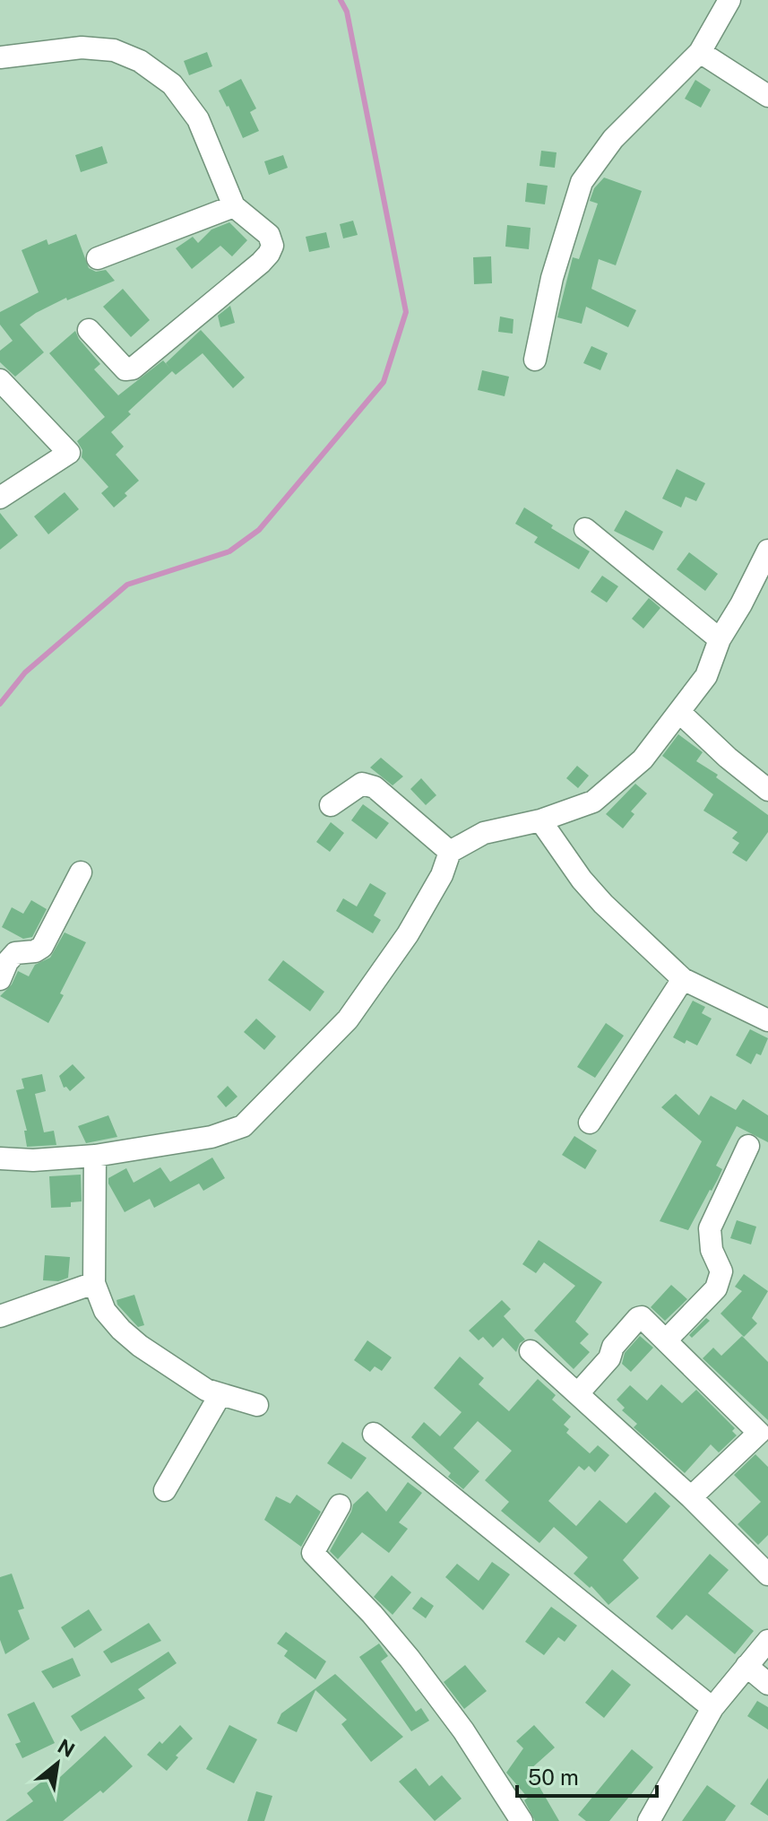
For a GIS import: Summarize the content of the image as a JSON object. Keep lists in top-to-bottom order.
{
  "scale_bar": "50 m",
  "north": "top right"
}
